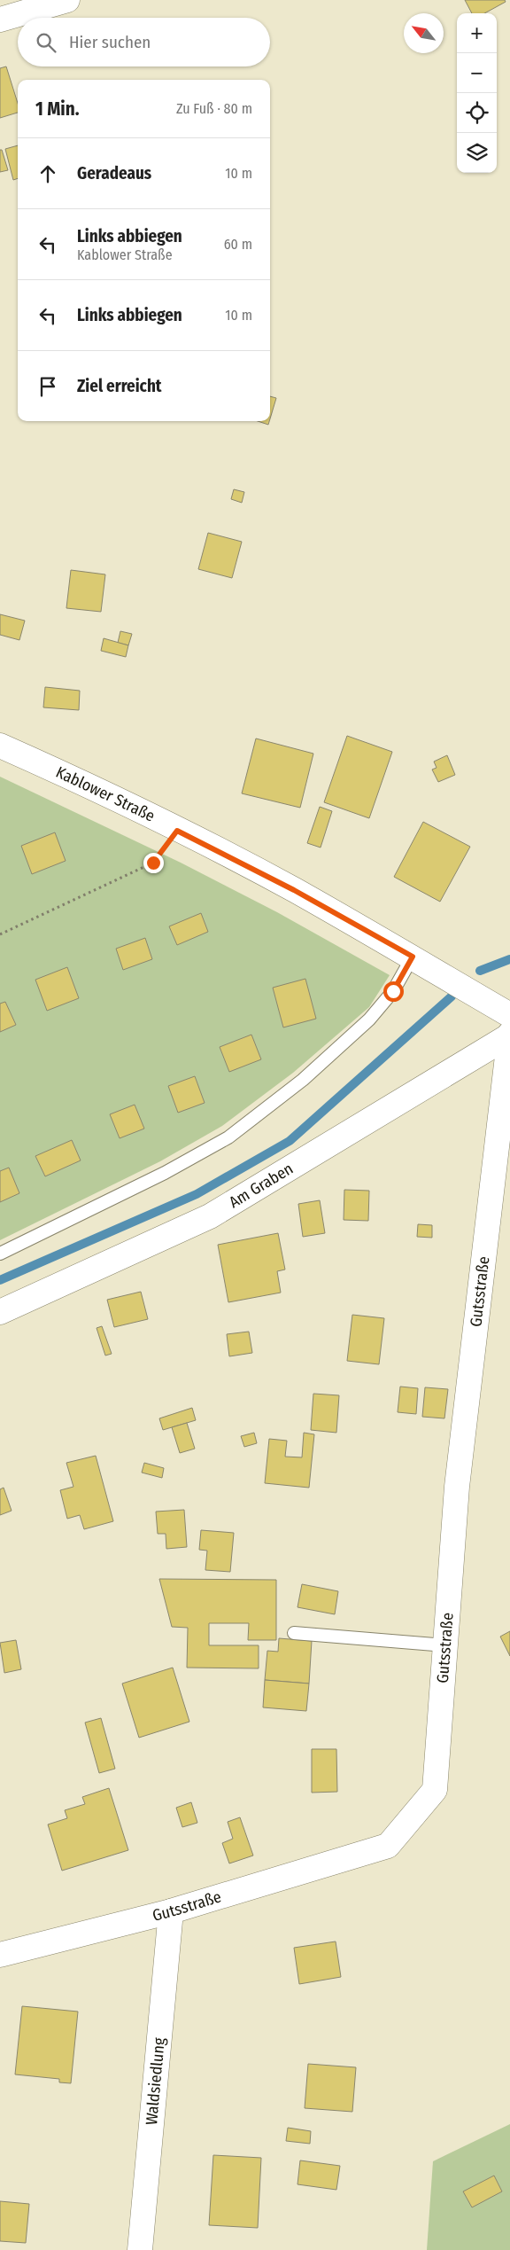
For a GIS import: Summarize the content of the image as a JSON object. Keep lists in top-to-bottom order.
{
  "streets": {
    "street": [
      "Kablower Straße",
      "Am Graben",
      "Gutsstraße",
      "Waldsiedlung"
    ]
  },
  "crossings": [
    ["Kablower Straße", "Am Graben"],
    ["Kablower Straße", "Gutsstraße"],
    ["Am Graben", "Gutsstraße"],
    ["Gutsstraße", "Waldsiedlung"]
  ],
  "north": "top left",
  "page": {
    "map_buttons": ["+", "−"],
    "search": "Hier suchen",
    "heading": ["1 Min.", "Zu Fuß · 80 m"],
    "list": [
      ["Geradeaus", "10 m"],
      ["Links abbiegen", "Kablower Straße", "60 m"],
      ["Links abbiegen", "10 m"],
      "Ziel erreicht"
    ]
  }
}
